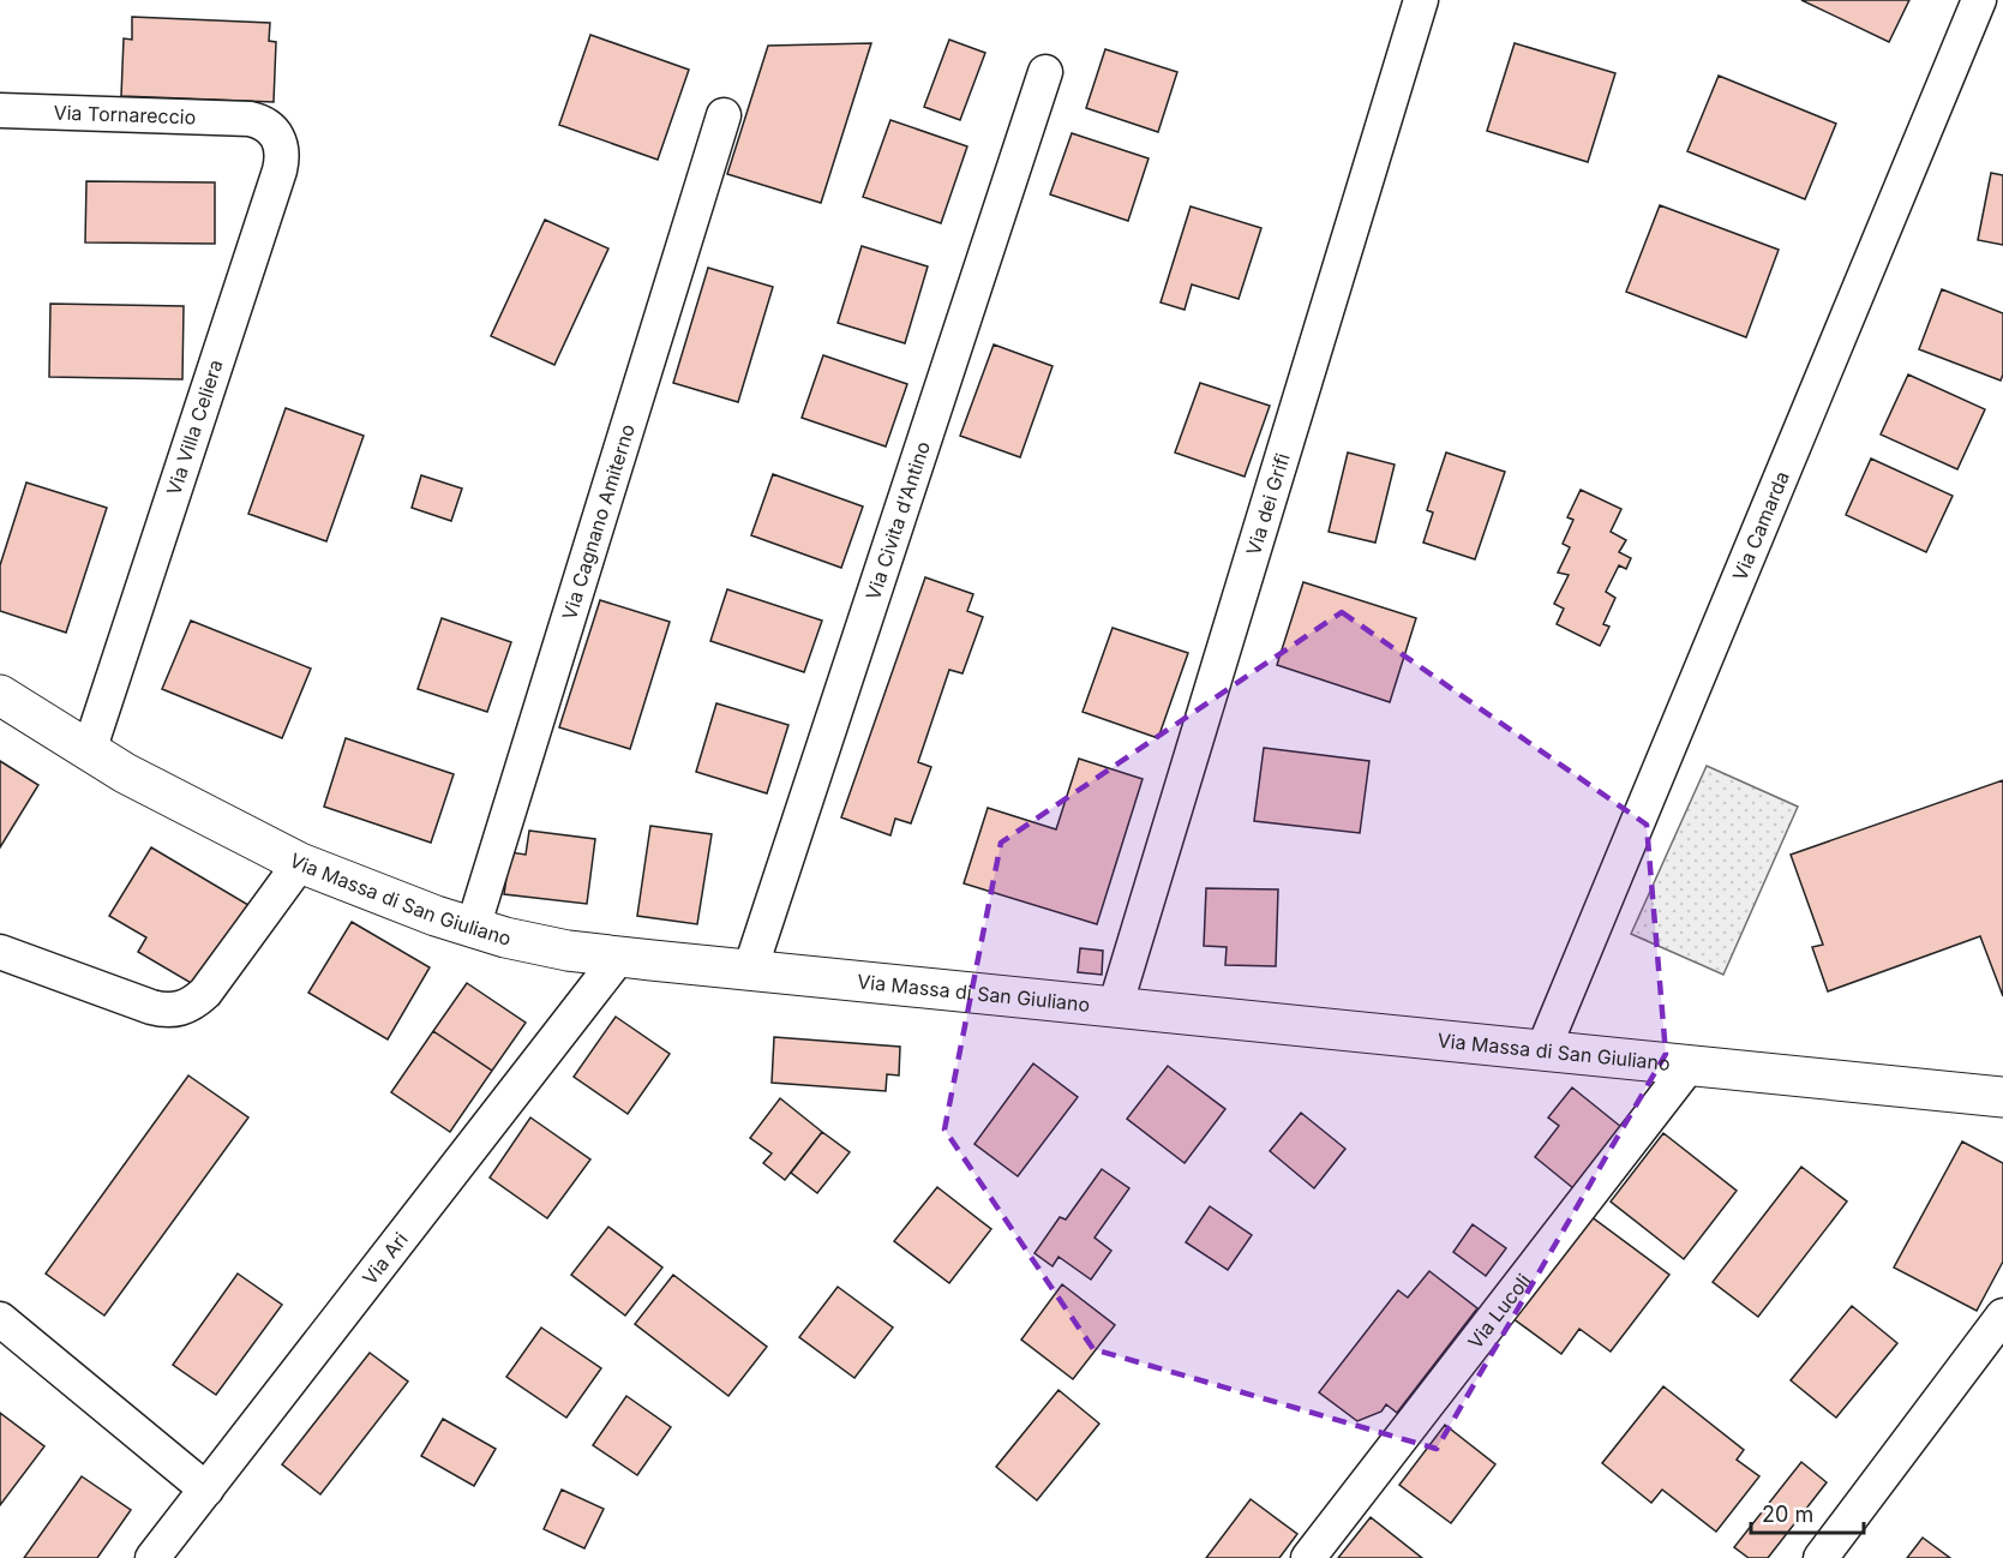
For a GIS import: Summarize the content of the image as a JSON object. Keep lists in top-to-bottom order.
{
  "streets": {
    "street": [
      "Via Tornareccio",
      "Via Villa Celiera",
      "Via dei Grifi",
      "Via Civita d'Antino",
      "Via Cagnano Amiterno",
      "Via Camarda",
      "Via Massa di San Giuliano",
      "Via Ari",
      "Via Lucoli"
    ]
  },
  "crossings": [
    ["Via Tornareccio", "Via Villa Celiera"],
    ["Via Villa Celiera", "Via Massa di San Giuliano"],
    ["Via dei Grifi", "Via Massa di San Giuliano"],
    ["Via Civita d'Antino", "Via Massa di San Giuliano"],
    ["Via Cagnano Amiterno", "Via Massa di San Giuliano"],
    ["Via Camarda", "Via Massa di San Giuliano"],
    ["Via Massa di San Giuliano", "Via Ari"],
    ["Via Massa di San Giuliano", "Via Lucoli"]
  ],
  "scale_bar": "20 m"
}
